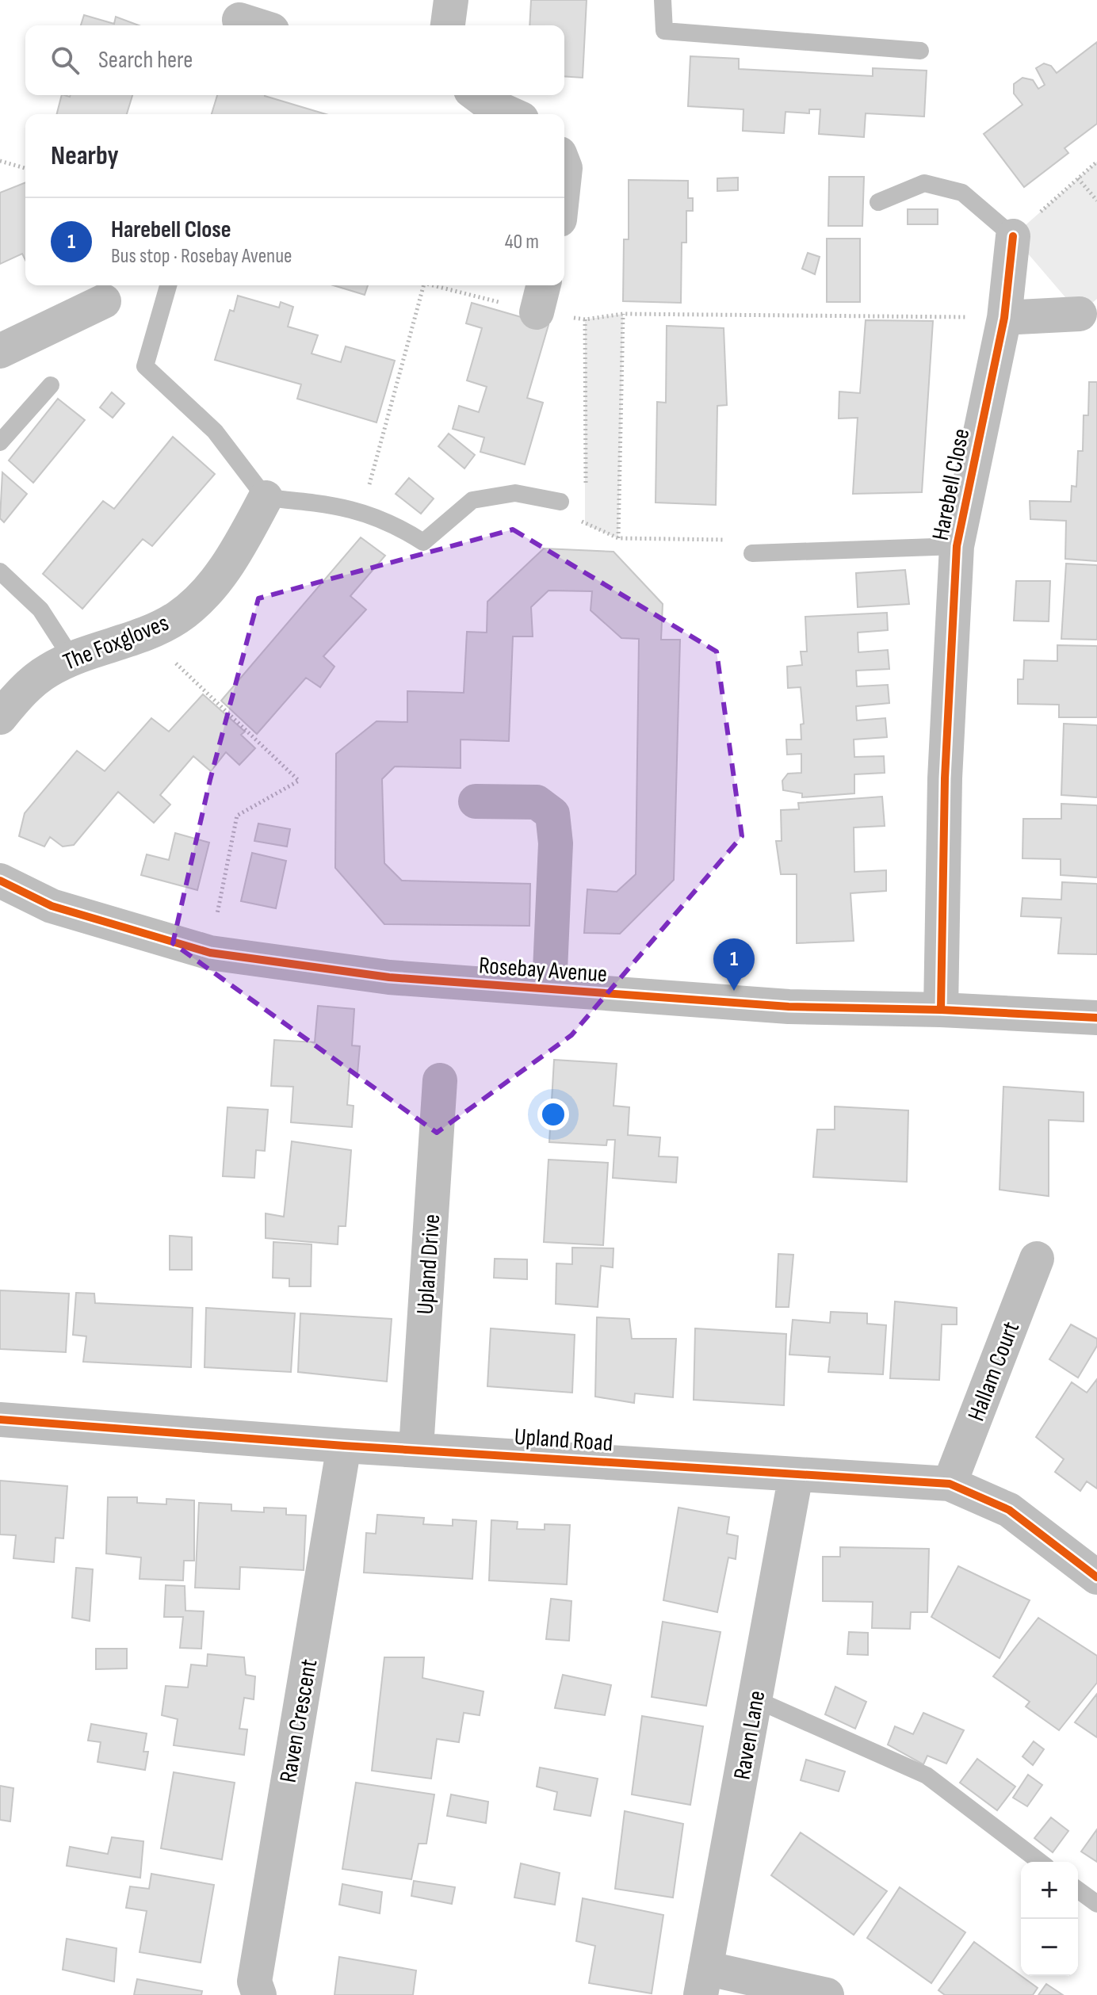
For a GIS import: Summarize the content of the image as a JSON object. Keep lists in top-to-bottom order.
{
  "streets": {
    "street": [
      "Harebell Close",
      "The Foxgloves",
      "Rosebay Avenue",
      "Upland Drive",
      "Hallam Court",
      "Upland Road",
      "Raven Crescent",
      "Raven Lane"
    ]
  },
  "crossings": [
    ["Harebell Close", "Rosebay Avenue"],
    ["Upland Drive", "Upland Road"],
    ["Hallam Court", "Upland Road"],
    ["Upland Road", "Raven Crescent"],
    ["Upland Road", "Raven Lane"]
  ],
  "page": {
    "search": "Search here",
    "heading": "Nearby",
    "list": [
      {
        "mark": "1",
        "name": "Harebell Close",
        "note": "Bus stop · Rosebay Avenue",
        "value": "40 m"
      }
    ],
    "pins": "1",
    "map_buttons": ["+", "−"]
  }
}
